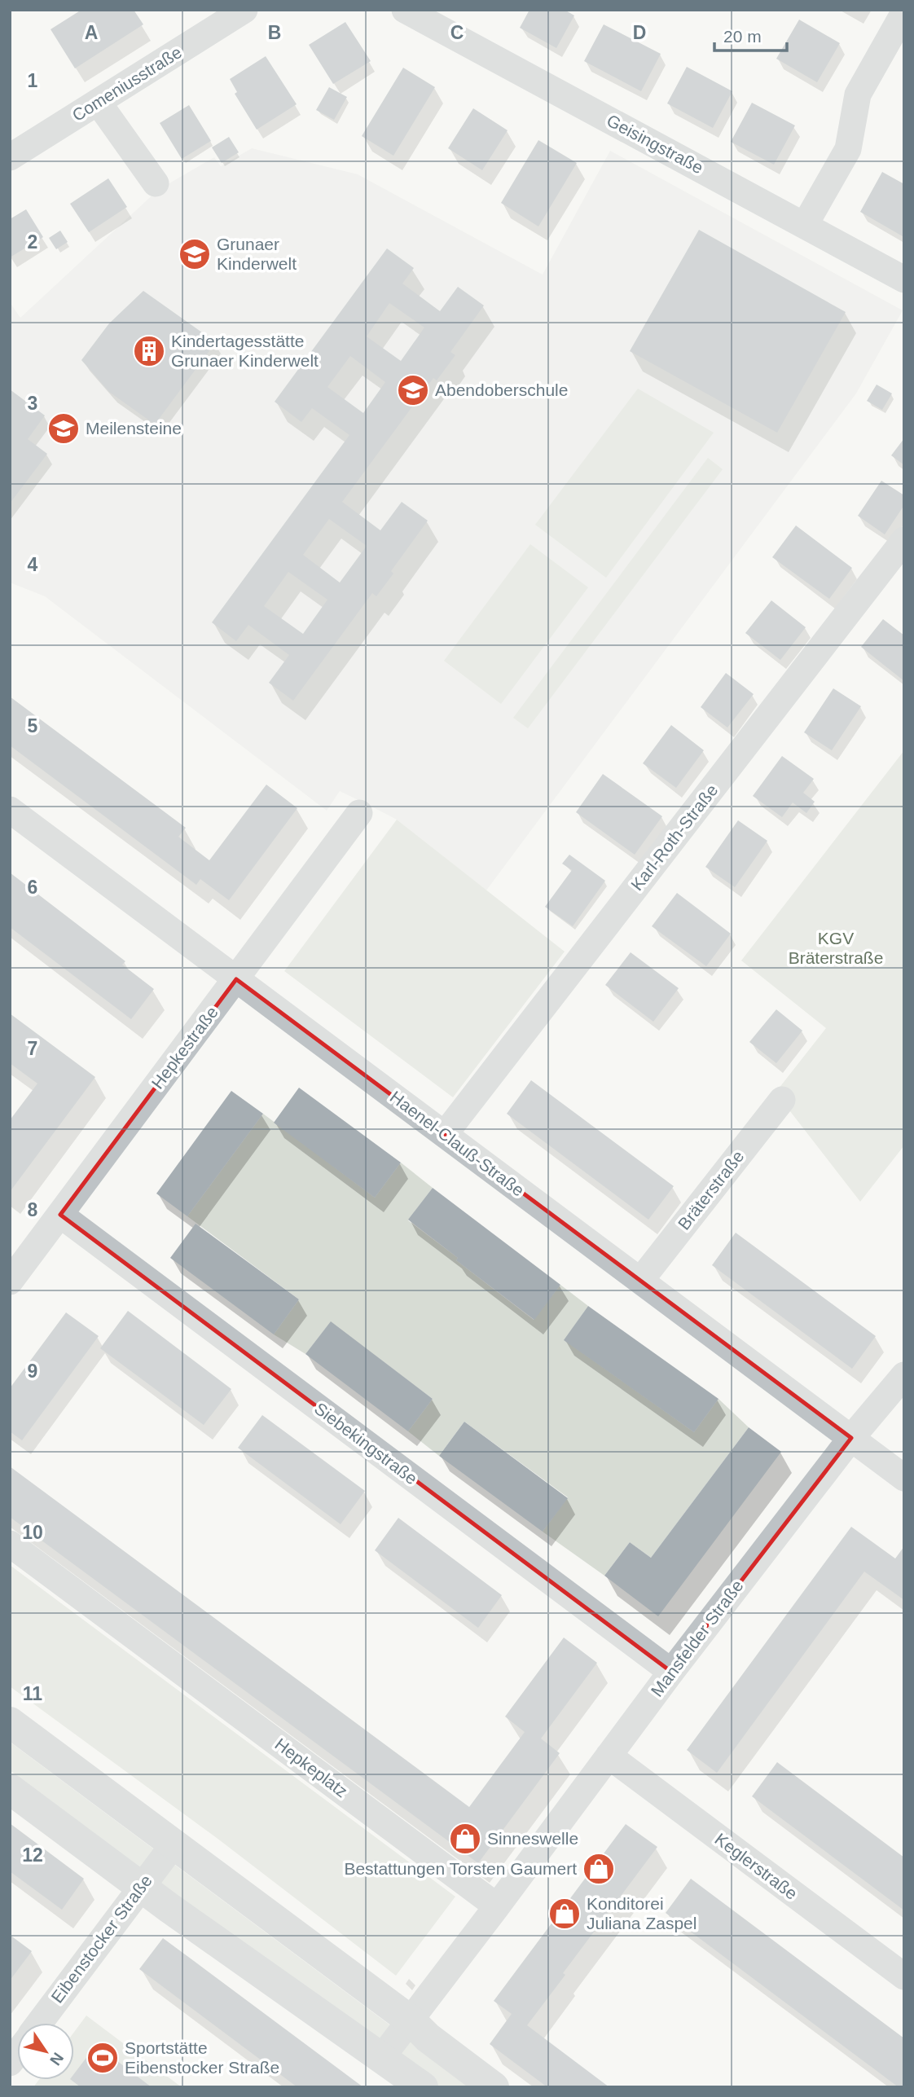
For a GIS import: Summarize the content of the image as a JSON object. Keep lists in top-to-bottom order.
{
  "streets": {
    "street": [
      "Comeniusstraße",
      "Geisingstraße",
      "Karl-Roth-Straße",
      "Hepkestraße",
      "Haenel-Clauß-Straße",
      "Bräterstraße",
      "Siebekingstraße",
      "Mansfelder Straße",
      "Hepkeplatz",
      "Keglerstraße",
      "Eibenstocker Straße"
    ]
  },
  "crossings": [
    ["Karl-Roth-Straße", "Haenel-Clauß-Straße"],
    ["Hepkestraße", "Haenel-Clauß-Straße"],
    ["Hepkestraße", "Siebekingstraße"],
    ["Haenel-Clauß-Straße", "Bräterstraße"],
    ["Haenel-Clauß-Straße", "Mansfelder Straße"],
    ["Siebekingstraße", "Mansfelder Straße"],
    ["Mansfelder Straße", "Hepkeplatz"],
    ["Mansfelder Straße", "Keglerstraße"]
  ],
  "parks": ["KGV Bräterstraße"],
  "places": {
    "school or university": ["Grunaer Kinderwelt", "Abendoberschule", "Meilensteine"],
    "building": ["Kindertagesstätte Grunaer Kinderwelt"],
    "shop": ["Sinneswelle", "Bestattungen Torsten Gaumert", "Konditorei Juliana Zaspel"],
    "sports": ["Sportstätte Eibenstocker Straße"]
  },
  "scale_bar": "20 m",
  "north": "bottom right",
  "grid": {
    "columns": [
      "A",
      "B",
      "C",
      "D"
    ],
    "rows": [
      "1",
      "2",
      "3",
      "4",
      "5",
      "6",
      "7",
      "8",
      "9",
      "10",
      "11",
      "12"
    ]
  }
}
